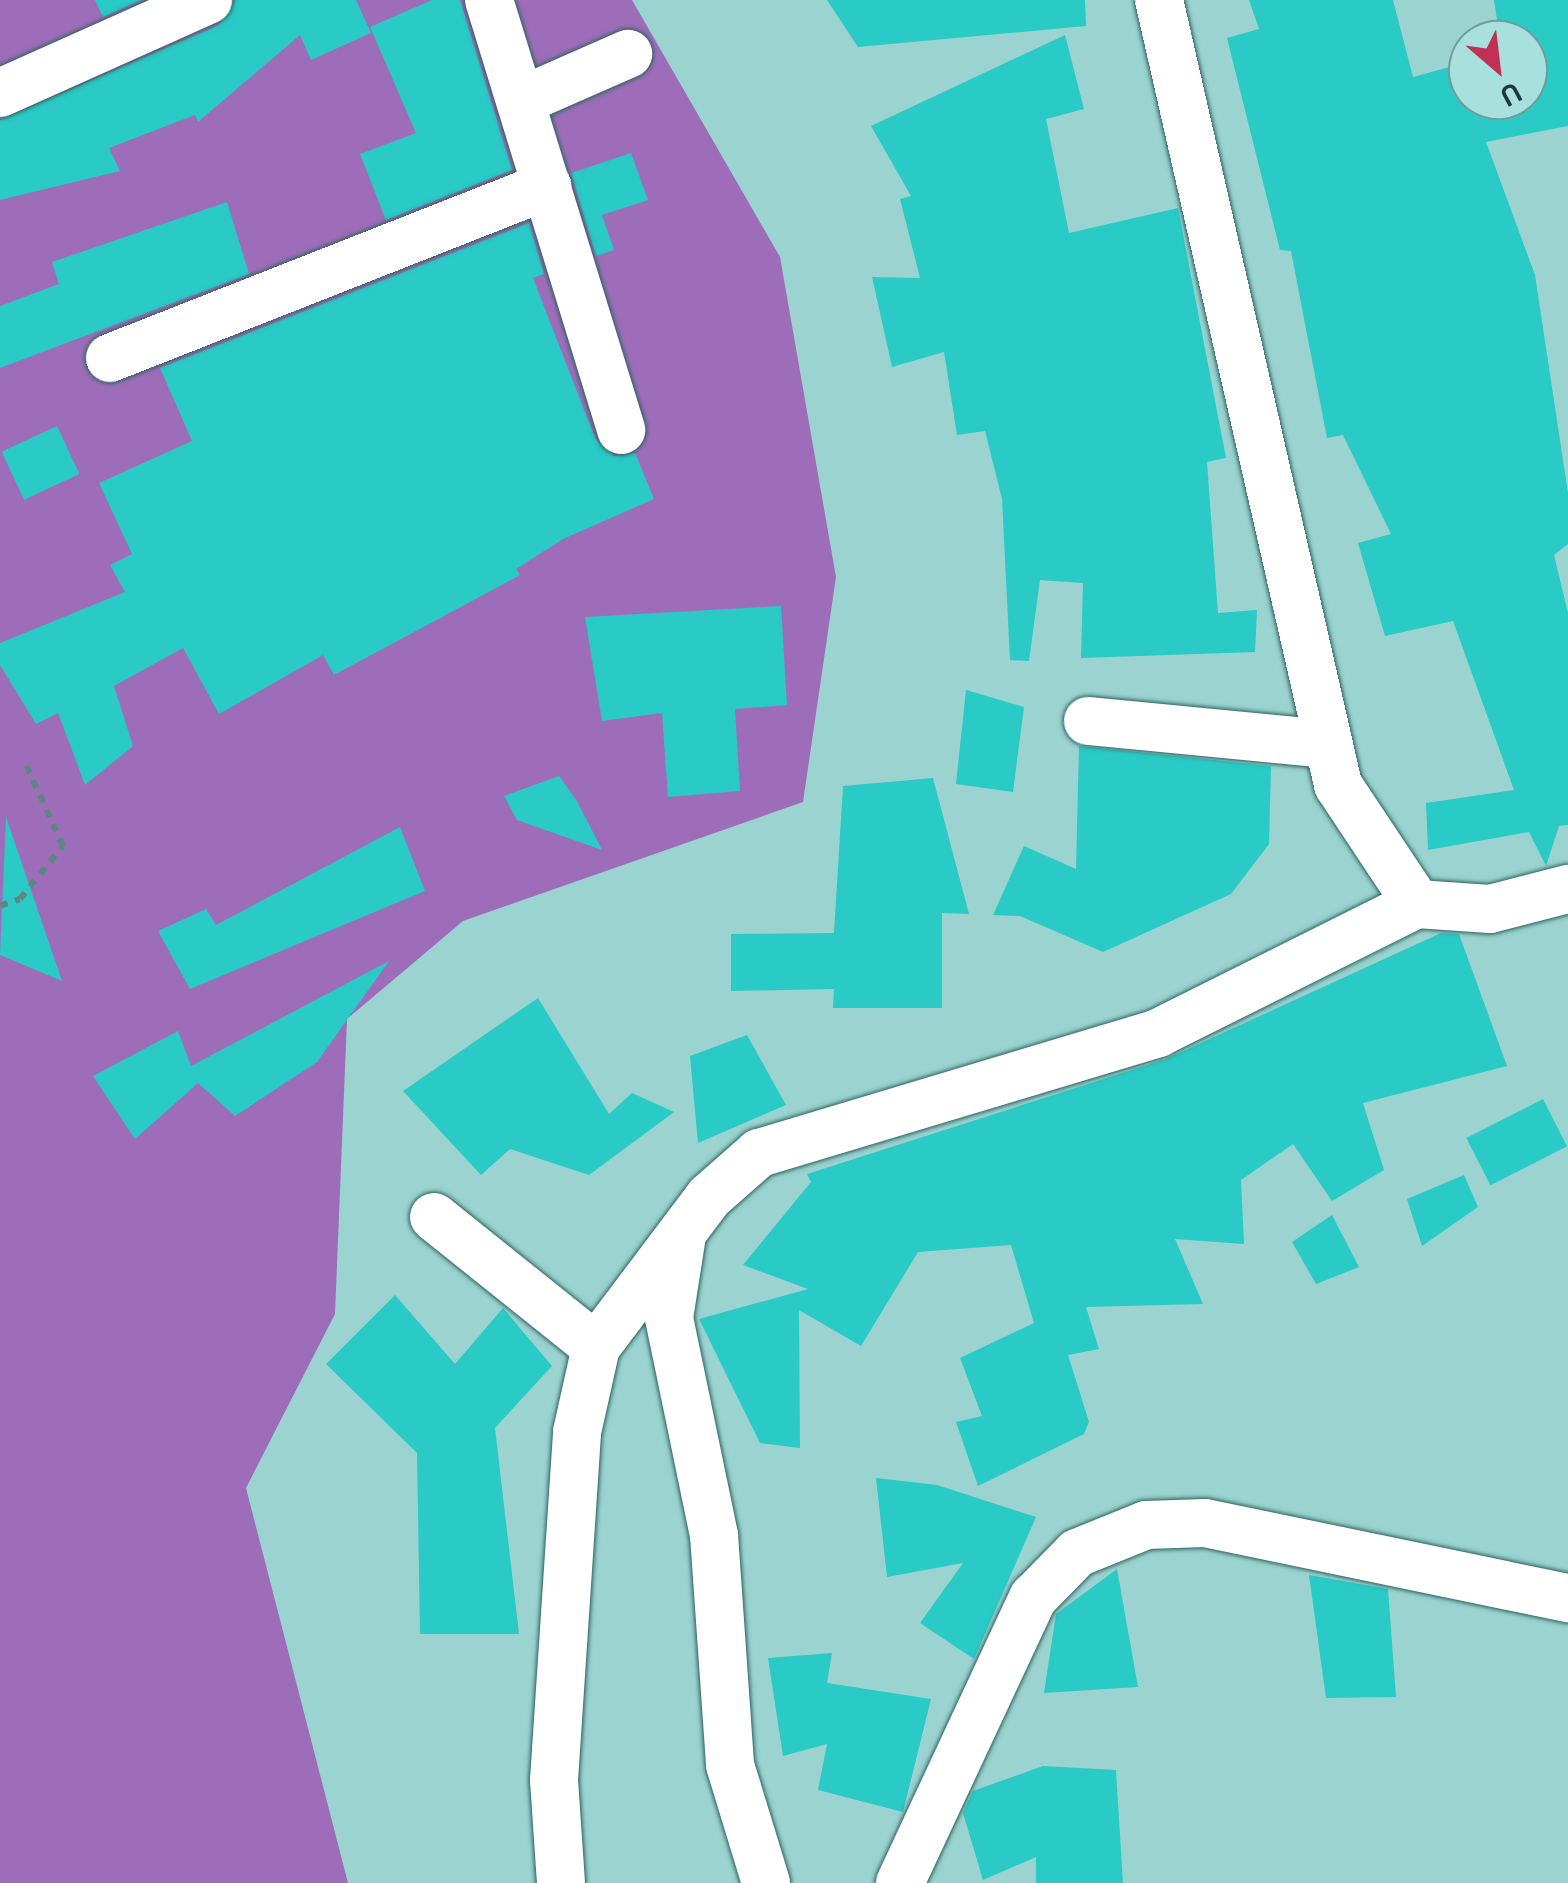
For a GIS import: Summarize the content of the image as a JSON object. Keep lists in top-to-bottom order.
{
  "north": "bottom right"
}
